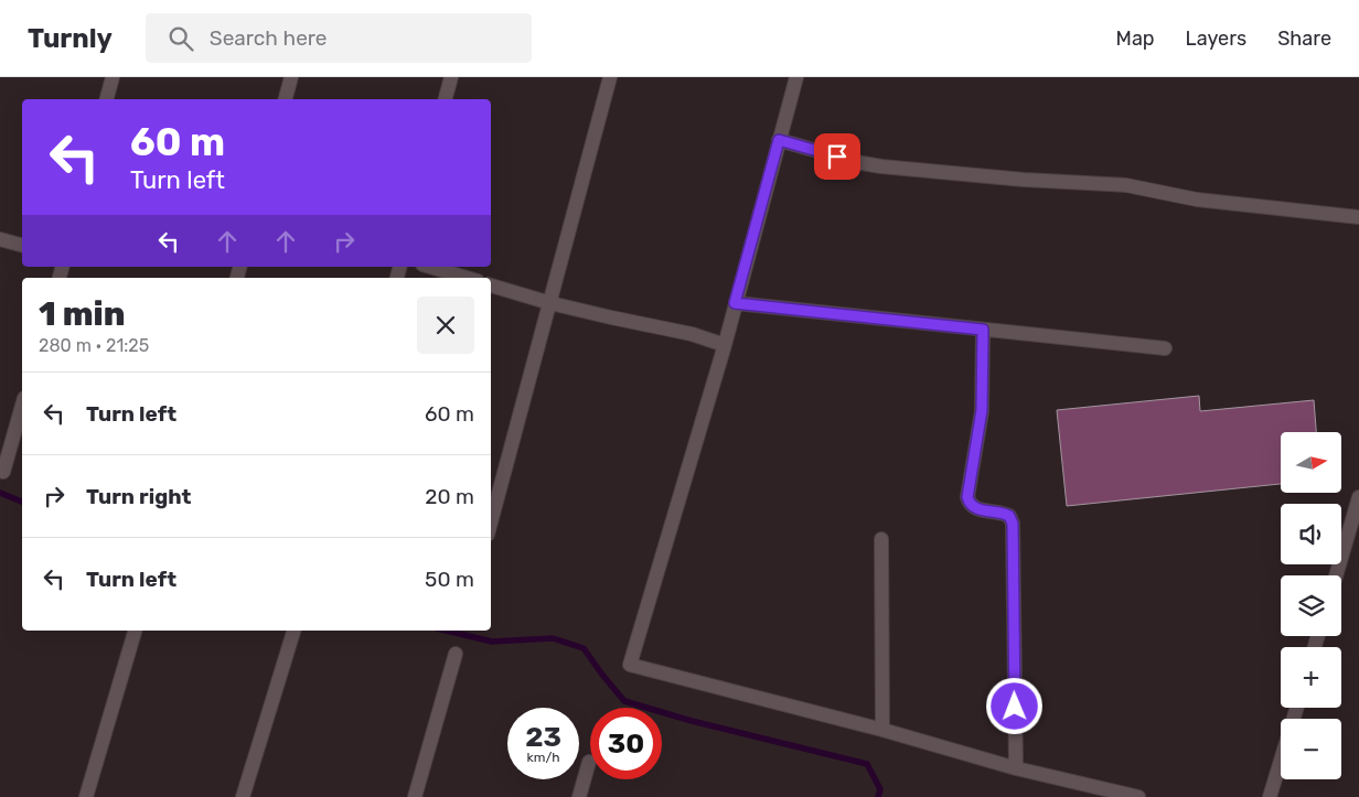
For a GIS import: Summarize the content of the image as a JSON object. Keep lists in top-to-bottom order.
{
  "north": "right",
  "page": {
    "header": "Turnly",
    "search": "Search here",
    "nav": ["Map", "Layers", "Share"],
    "turn": ["60 m", "Turn left"],
    "heading": ["1 min", "280 m · 21:25"],
    "list": [
      {
        "name": "Turn left",
        "value": "60 m"
      },
      {
        "name": "Turn right",
        "value": "20 m"
      },
      {
        "name": "Turn left",
        "value": "50 m"
      }
    ],
    "map_buttons": ["+", "−"],
    "speed": "23 km/h",
    "limit": "30"
  }
}
